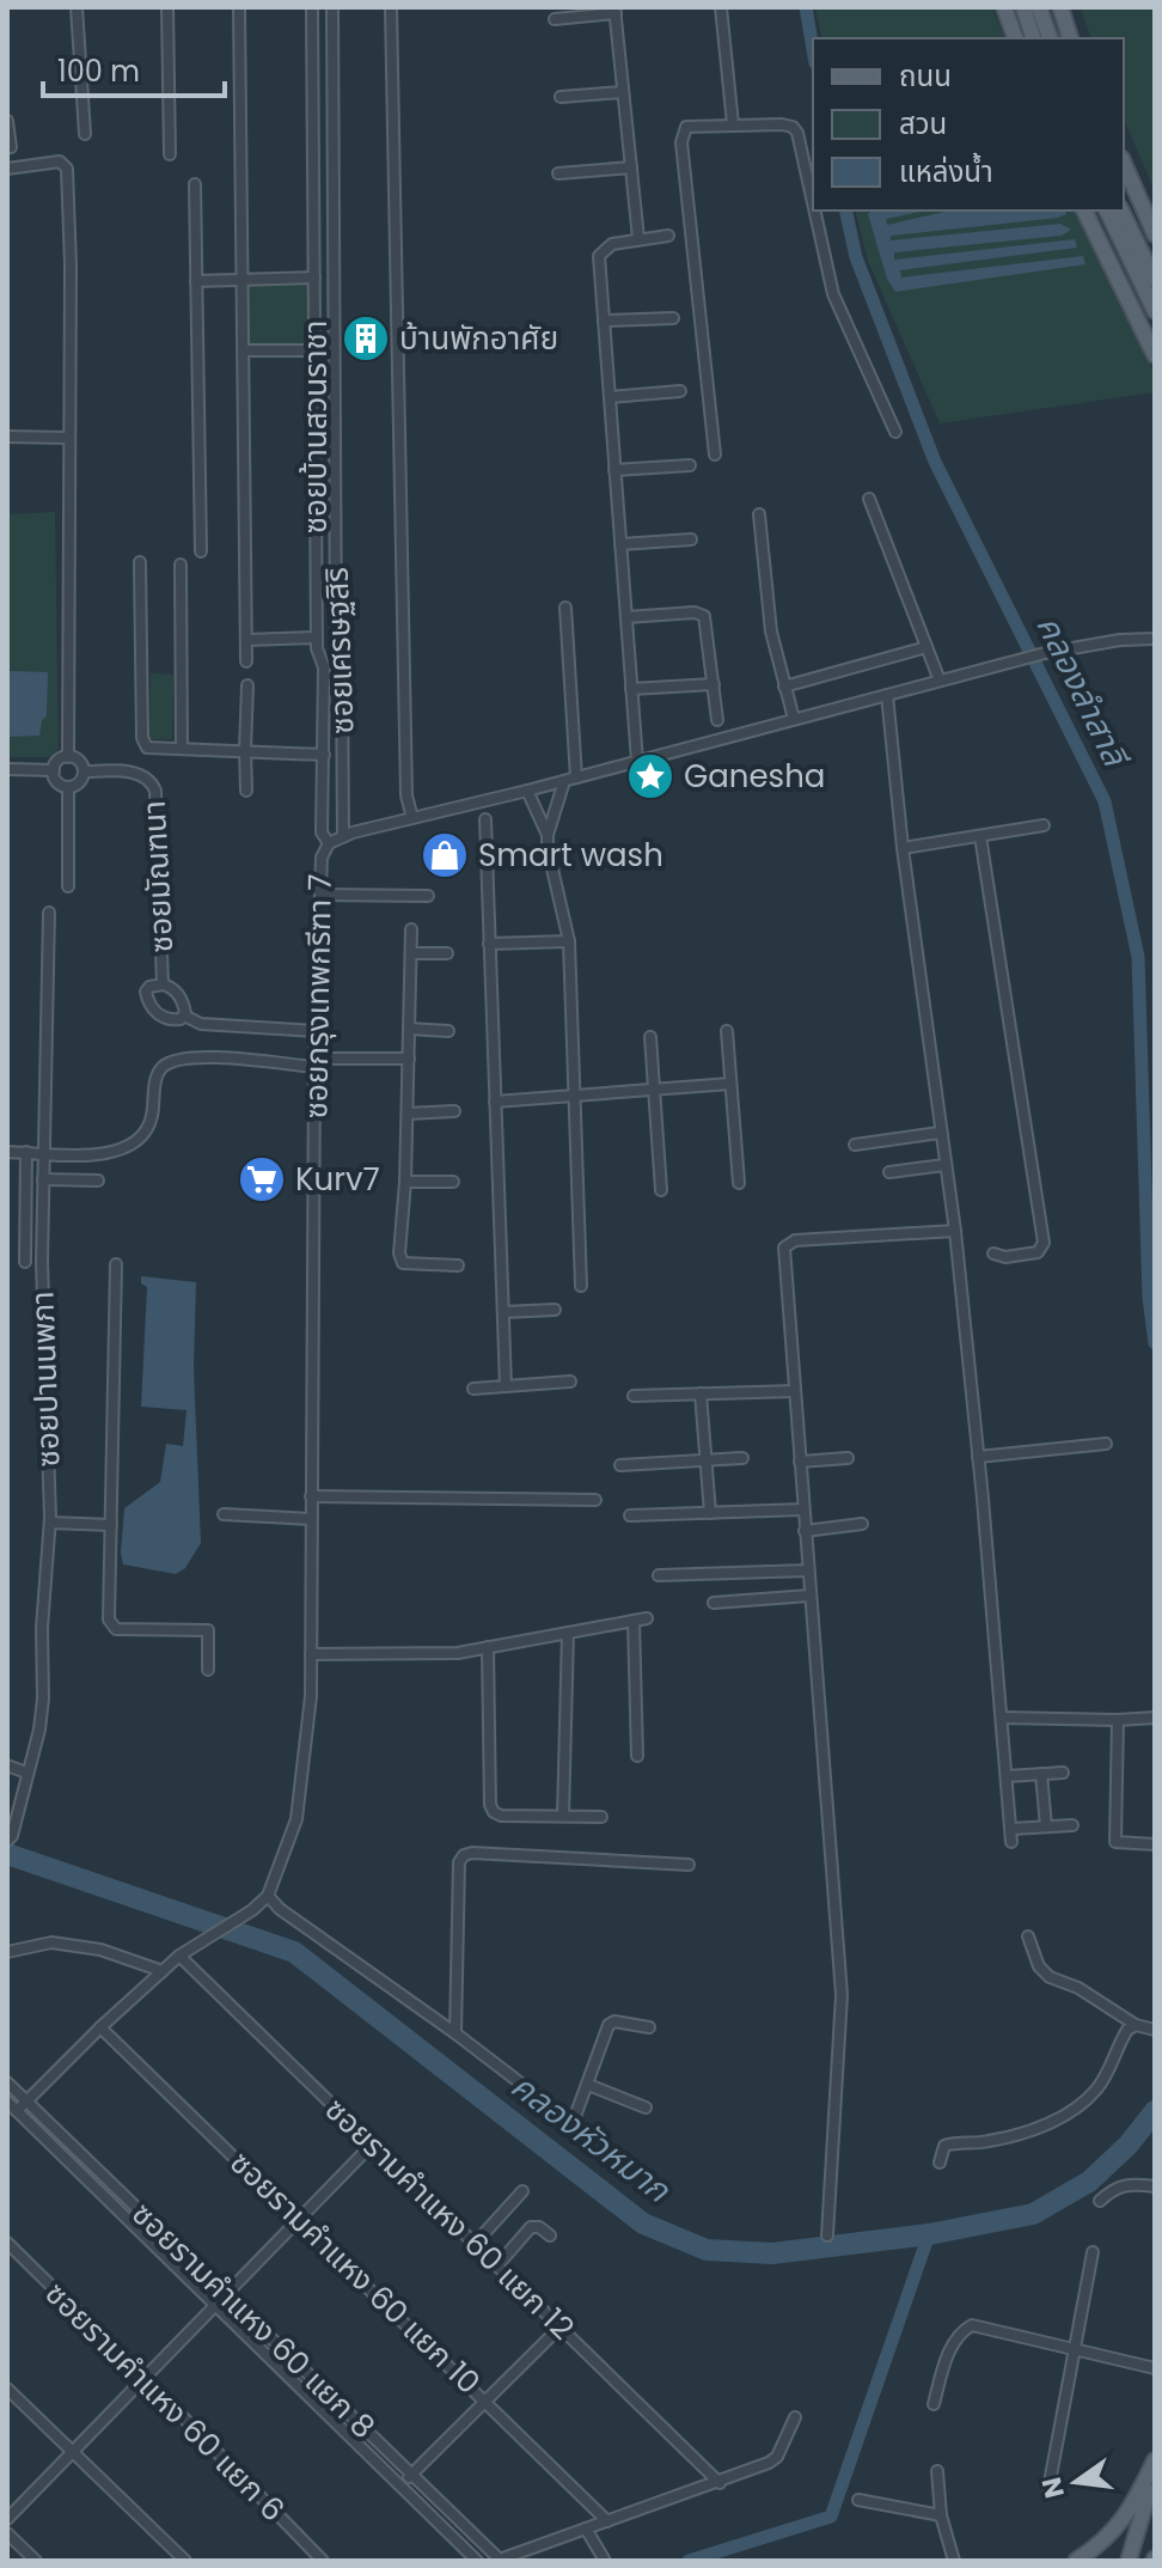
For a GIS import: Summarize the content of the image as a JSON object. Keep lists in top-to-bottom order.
{
  "streets": {
    "street": [
      "ซอยบ้านสวนราชา",
      "ซอยเศรษฐสิริ",
      "ซอยมัณฑนา",
      "ซอยกรุงเทพกรีฑา 7",
      "ซอยปานนพภา",
      "ซอยรามคำแหง 60 แยก 12",
      "ซอยรามคำแหง 60 แยก 10",
      "ซอยรามคำแหง 60 แยก 8",
      "ซอยรามคำแหง 60 แยก 6"
    ]
  },
  "crossings": [
    ["ซอยบ้านสวนราชา", "ซอยกรุงเทพกรีฑา 7"],
    ["ซอยเศรษฐสิริ", "ซอยกรุงเทพกรีฑา 7"],
    ["ซอยกรุงเทพกรีฑา 7", "ซอยรามคำแหง 60 แยก 12"],
    ["ซอยกรุงเทพกรีฑา 7", "ซอยรามคำแหง 60 แยก 10"],
    ["ซอยกรุงเทพกรีฑา 7", "ซอยรามคำแหง 60 แยก 8"]
  ],
  "water": ["คลองลำสาลี", "คลองหัวหมาก"],
  "places": {
    "building": ["บ้านพักอาศัย"],
    "place": ["Ganesha"],
    "shop": ["Smart wash"],
    "supermarket": ["Kurv7"]
  },
  "legend": ["ถนน", "สวน", "แหล่งน้ำ"],
  "scale_bar": "100 m",
  "north": "left"
}
